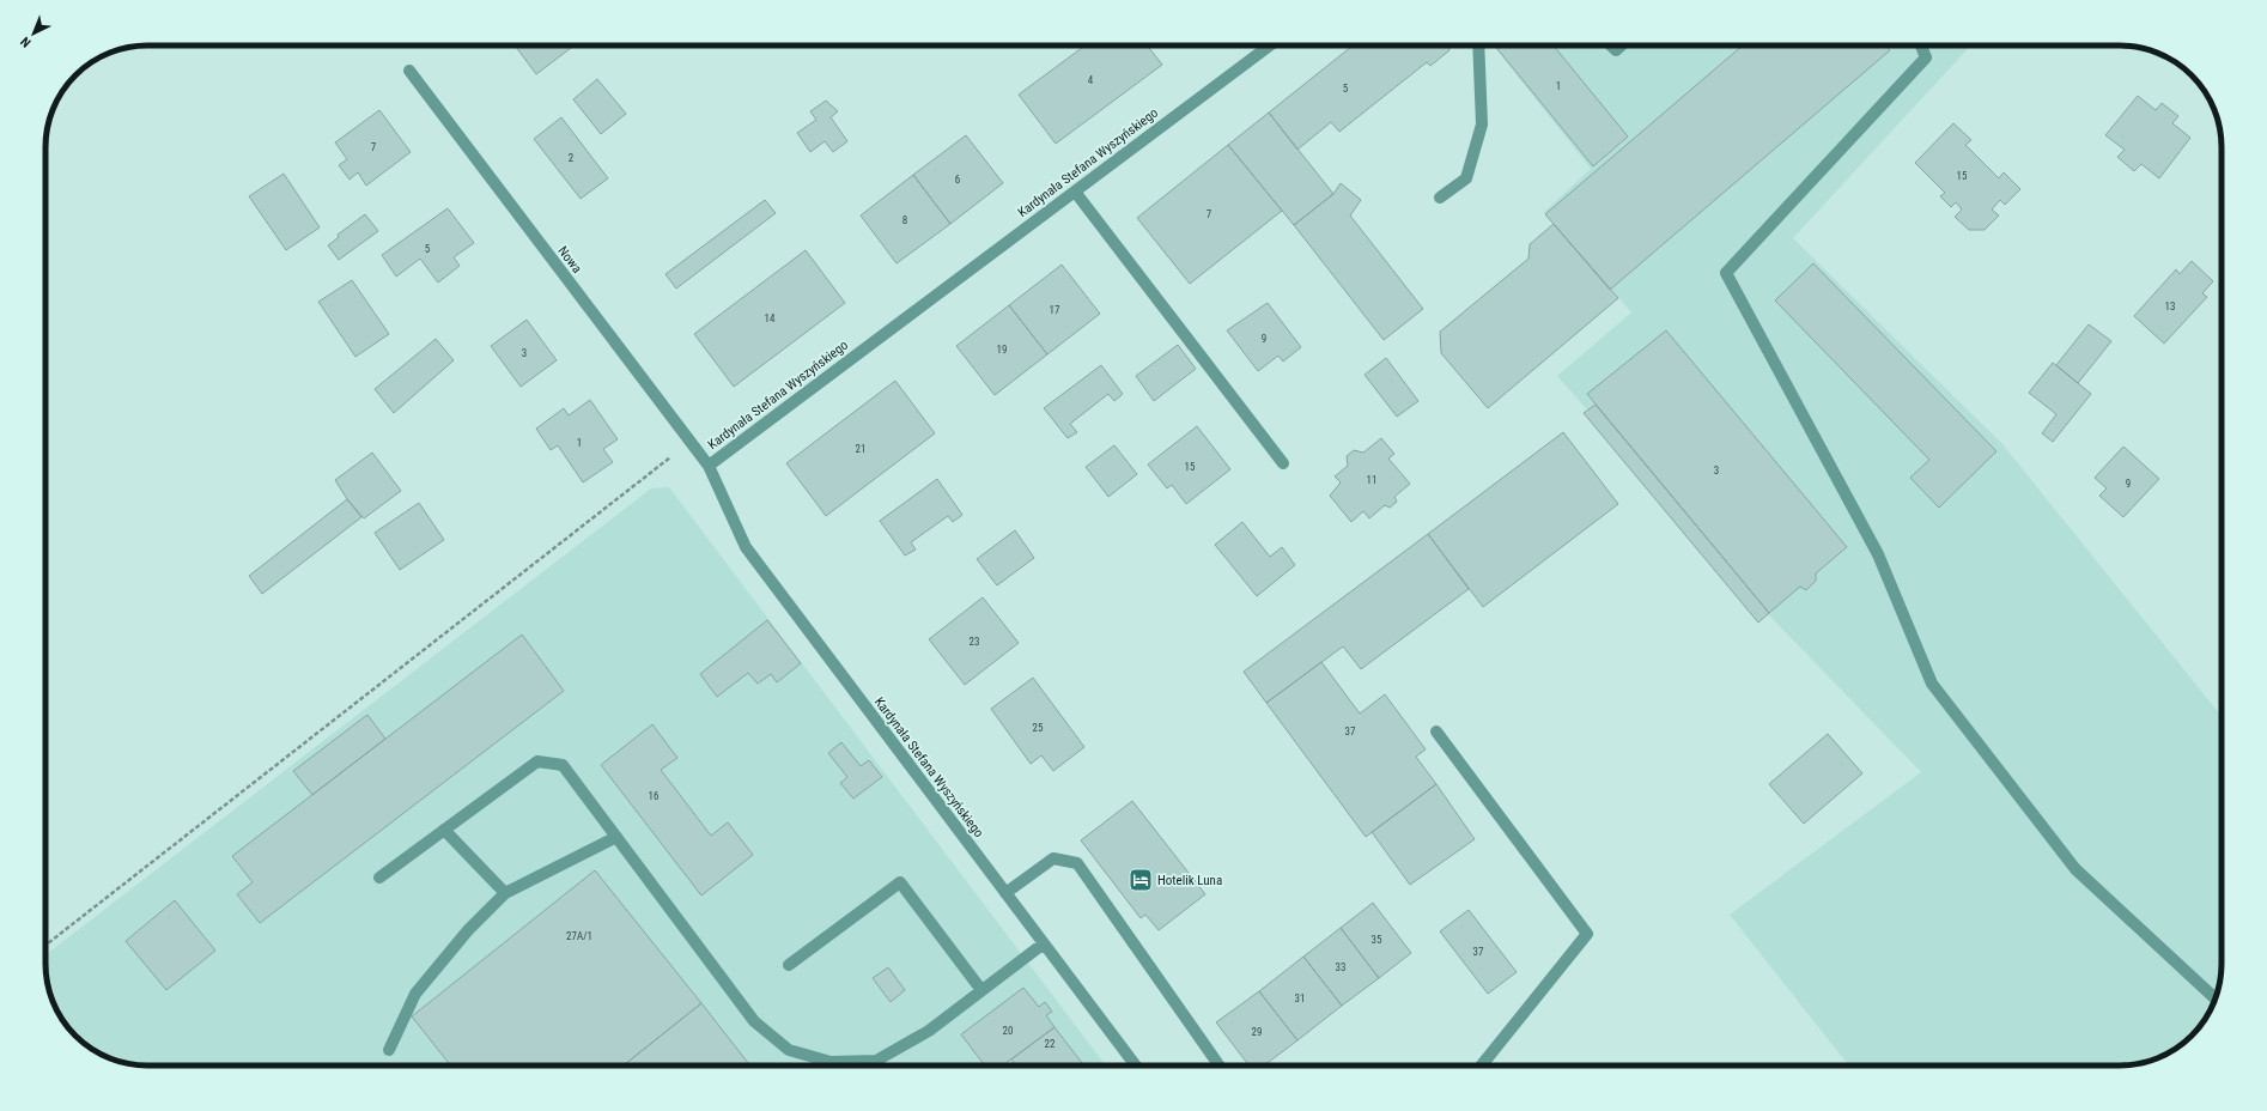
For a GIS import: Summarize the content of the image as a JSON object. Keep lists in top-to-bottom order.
{
  "streets": {
    "street": ["Kardynała Stefana Wyszyńskiego", "Nowa"]
  },
  "crossings": [
    ["Kardynała Stefana Wyszyńskiego", "Nowa"]
  ],
  "places": {
    "hotel": ["Hotelik Luna"]
  },
  "house_numbers": [
    "4",
    "1",
    "5",
    "7",
    "2",
    "15",
    "6",
    "7",
    "8",
    "5",
    "13",
    "17",
    "14",
    "9",
    "19",
    "3",
    "1",
    "21",
    "15",
    "3",
    "11",
    "9",
    "23",
    "25",
    "37",
    "16",
    "27A/1",
    "35",
    "37",
    "33",
    "31",
    "20",
    "29",
    "22"
  ],
  "north": "bottom left"
}
